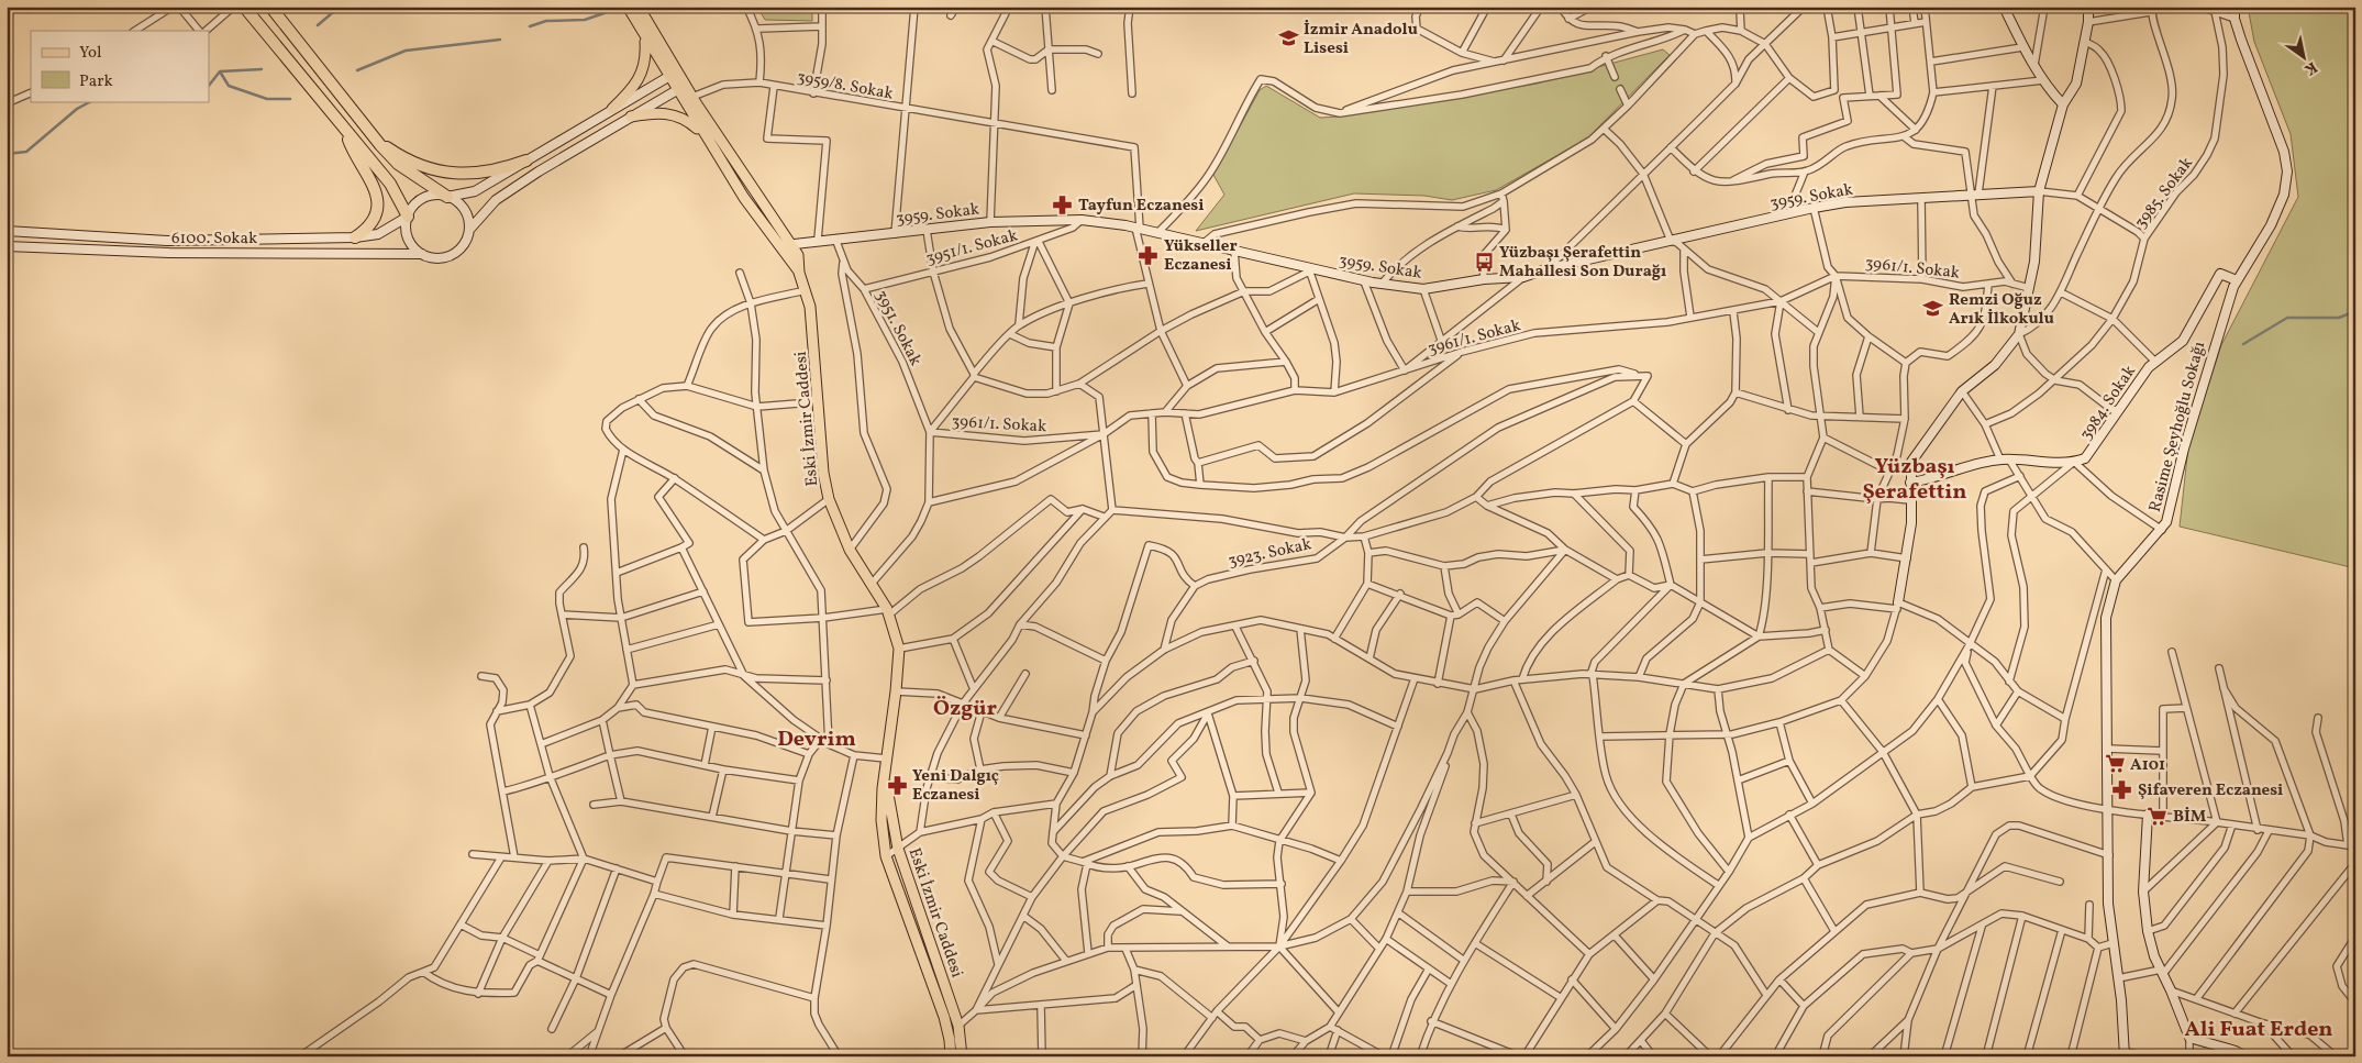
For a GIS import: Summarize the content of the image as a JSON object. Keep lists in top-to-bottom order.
{
  "streets": {
    "main road": ["Eski İzmir Caddesi"],
    "street": [
      "3959/8. Sokak",
      "3985. Sokak",
      "3959. Sokak",
      "6100. Sokak",
      "3951/1. Sokak",
      "3961/1. Sokak",
      "3951. Sokak",
      "3984. Sokak",
      "Rasime Şeyhoğlu Sokağı",
      "3923. Sokak"
    ]
  },
  "crossings": [
    ["3959/8. Sokak", "3959. Sokak"],
    ["3959/8. Sokak", "Eski İzmir Caddesi"],
    ["3959. Sokak", "3951/1. Sokak"],
    ["3959. Sokak", "3951. Sokak"],
    ["3959. Sokak", "Eski İzmir Caddesi"],
    ["6100. Sokak", "Eski İzmir Caddesi"],
    ["3951/1. Sokak", "3951. Sokak"],
    ["3961/1. Sokak", "3951. Sokak"],
    ["3984. Sokak", "Rasime Şeyhoğlu Sokağı"]
  ],
  "districts": [
    "Yüzbaşı Şerafettin",
    "Özgür",
    "Devrim",
    "Ali Fuat Erden"
  ],
  "places": {
    "school or university": ["İzmir Anadolu Lisesi", "Remzi Oğuz Arık İlkokulu"],
    "pharmacy": [
      "Tayfun Eczanesi",
      "Yükseller Eczanesi",
      "Yeni Dalgıç Eczanesi",
      "Şifaveren Eczanesi"
    ],
    "bus stop": ["Yüzbaşı Şerafettin Mahallesi Son Durağı"],
    "supermarket": ["A101", "BİM"]
  },
  "legend": ["Yol", "Park"],
  "north": "bottom right"
}
